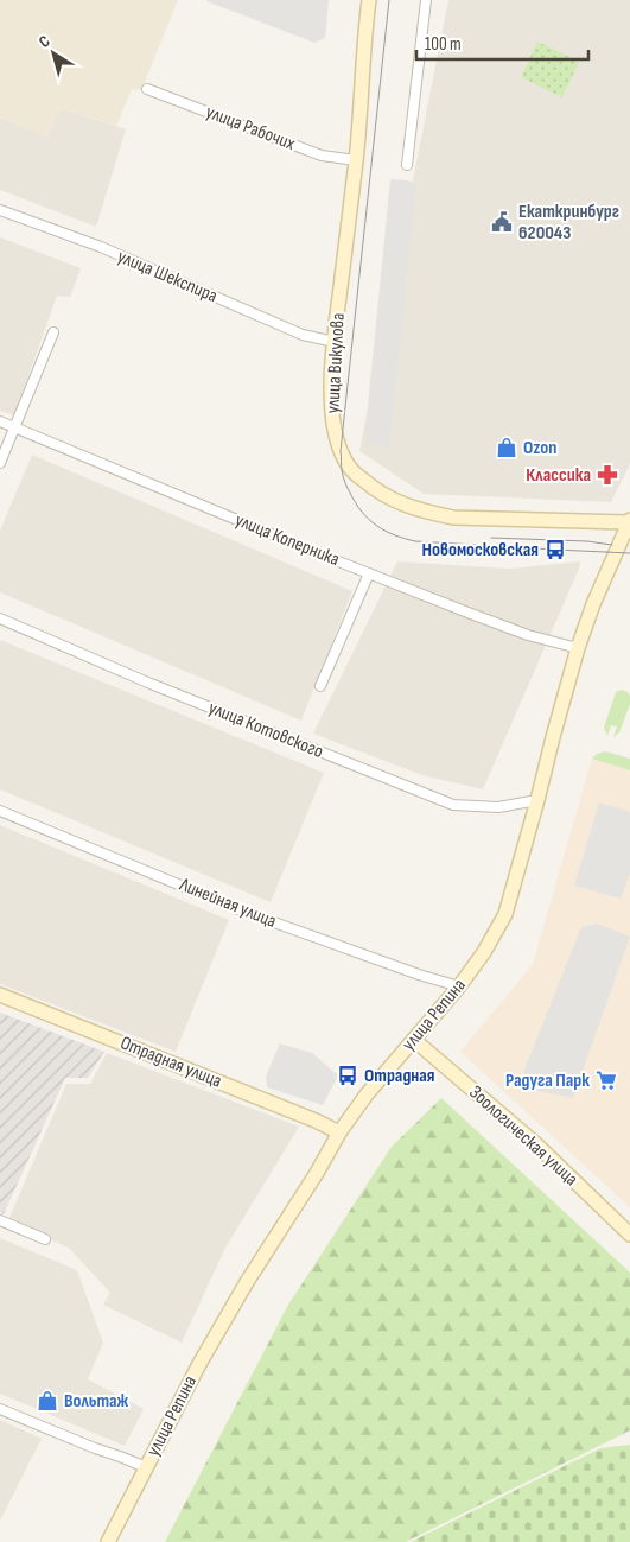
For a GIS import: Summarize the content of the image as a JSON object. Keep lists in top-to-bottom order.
{
  "streets": {
    "street": [
      "улица Рабочих",
      "улица Шекспира",
      "улица Викулова",
      "улица Коперника",
      "улица Котовского",
      "Линейная улица",
      "улица Репина",
      "Отрадная улица",
      "Зоологическая улица"
    ]
  },
  "crossings": [
    ["улица Рабочих", "улица Викулова"],
    ["улица Шекспира", "улица Викулова"],
    ["улица Викулова", "улица Репина"],
    ["улица Коперника", "улица Репина"],
    ["улица Котовского", "улица Репина"],
    ["Линейная улица", "улица Репина"],
    ["улица Репина", "Отрадная улица"],
    ["улица Репина", "Зоологическая улица"]
  ],
  "places": {
    "public building": ["Екаткринбург 620043"],
    "shop": ["Ozon", "Вольтаж"],
    "pharmacy": ["Классика"],
    "bus stop": ["Новомосковская", "Отрадная"],
    "supermarket": ["Радуга Парк"]
  },
  "scale_bar": "100 m",
  "north": "top left"
}
